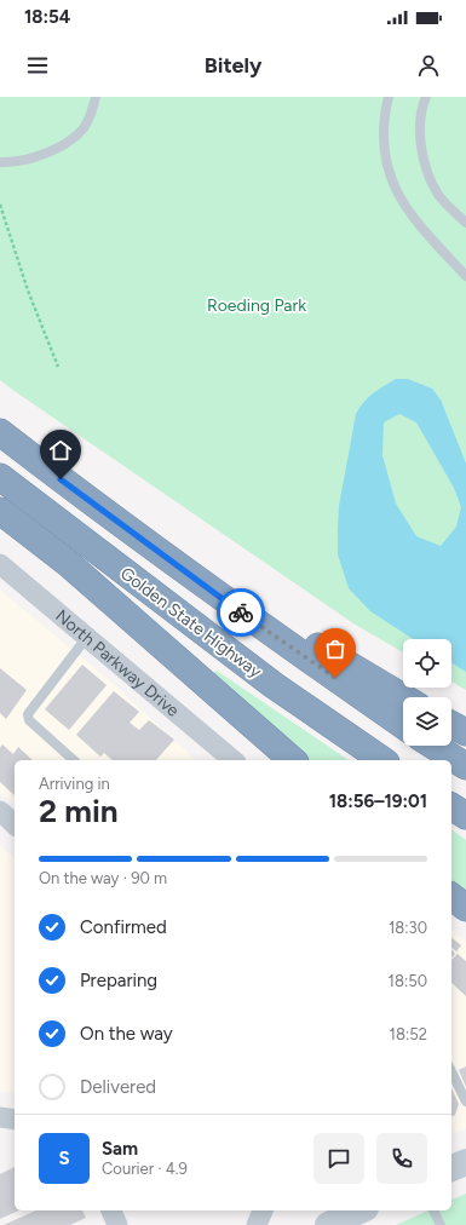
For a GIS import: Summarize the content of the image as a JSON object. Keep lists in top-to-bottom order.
{
  "streets": {
    "highway": ["Golden State Highway"],
    "street": ["North Parkway Drive"]
  },
  "parks": ["Roeding Park"],
  "page": {
    "status": "18:54",
    "header": "Bitely",
    "heading": ["2 min", "Arriving in", "18:56–19:01"],
    "panel": ["Sam", "Courier · 4.9"],
    "bar": "On the way · 90 m",
    "list": [
      ["Confirmed", "18:30"],
      ["Preparing", "18:50"],
      ["On the way", "18:52"],
      "Delivered"
    ],
    "round": "S"
  }
}
